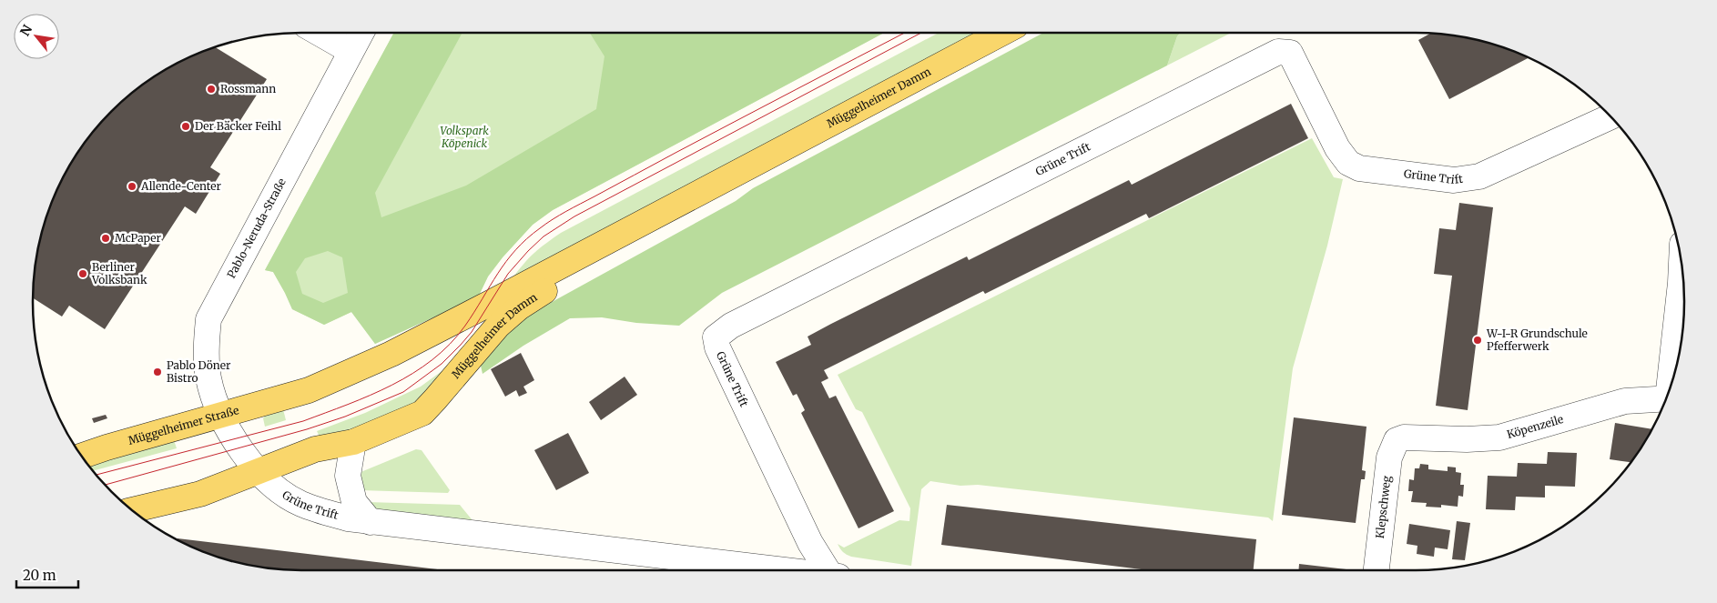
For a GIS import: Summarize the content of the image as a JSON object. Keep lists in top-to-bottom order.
{
  "streets": {
    "main road": ["Müggelheimer Damm", "Müggelheimer Straße"],
    "street": [
      "Grüne Trift",
      "Pablo-Neruda-Straße",
      "Köpenzeile",
      "Klepschweg"
    ]
  },
  "crossings": [
    ["Müggelheimer Damm", "Grüne Trift"],
    ["Müggelheimer Damm", "Pablo-Neruda-Straße"],
    ["Müggelheimer Damm", "Müggelheimer Straße"],
    ["Grüne Trift", "Pablo-Neruda-Straße"],
    ["Pablo-Neruda-Straße", "Müggelheimer Straße"],
    ["Köpenzeile", "Klepschweg"]
  ],
  "parks": ["Volkspark Köpenick"],
  "places": [
    "Rossmann",
    "Der Bäcker Feihl",
    "Allende-Center",
    "McPaper",
    "Berliner Volksbank",
    "W-I-R Grundschule Pfefferwerk",
    "Pablo Döner Bistro"
  ],
  "scale_bar": "20 m",
  "north": "top left"
}
